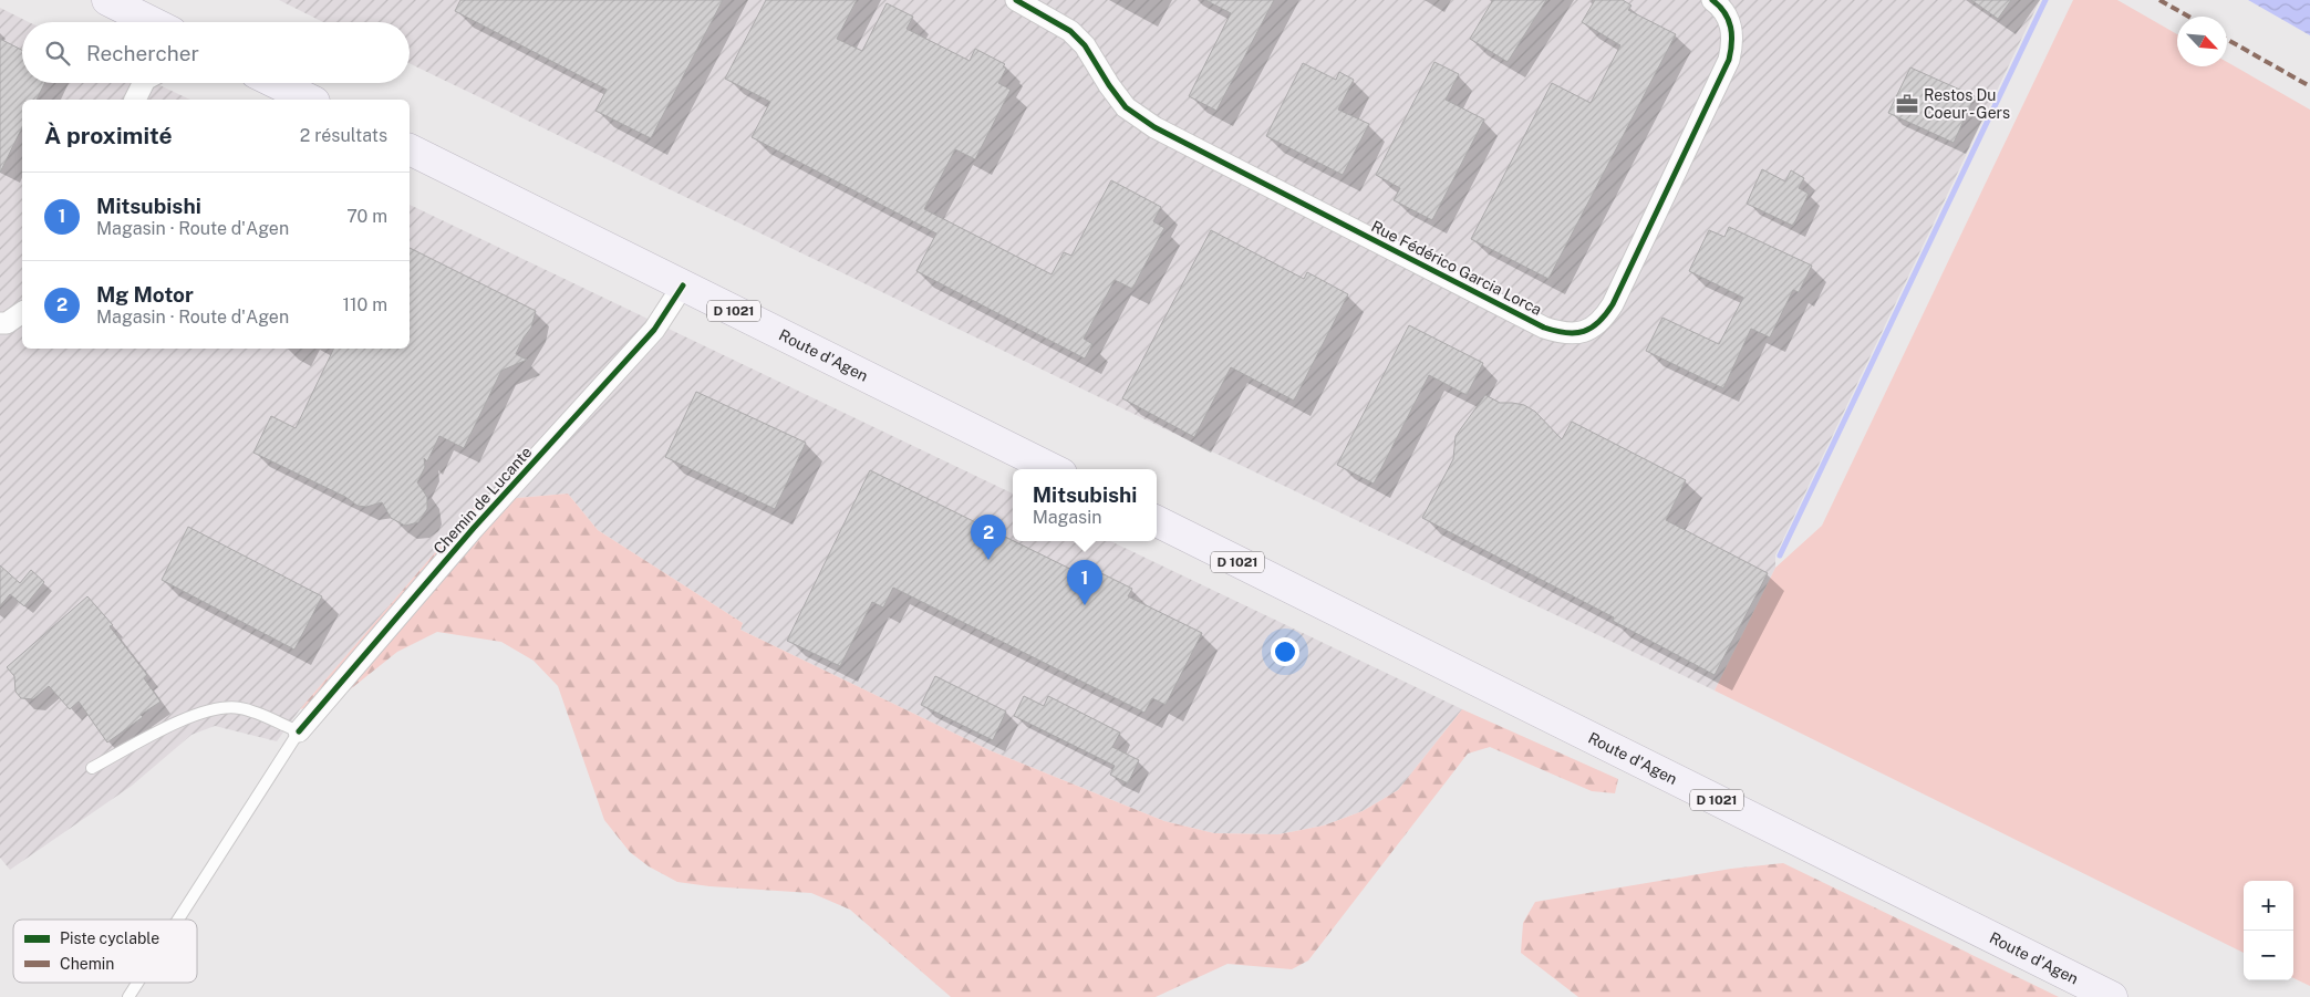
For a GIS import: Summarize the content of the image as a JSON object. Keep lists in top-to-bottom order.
{
  "streets": {
    "main road": ["D 1021", "Route d'Agen"],
    "street": ["Rue Fédérico Garcia Lorca", "Chemin de Lucante"]
  },
  "crossings": [
    ["Route d'Agen", "Chemin de Lucante"]
  ],
  "places": {
    "office": ["Restos Du Coeur - Gers"]
  },
  "legend": ["Piste cyclable", "Chemin"],
  "north": "bottom right",
  "page": {
    "search": "Rechercher",
    "heading": ["À proximité", "2 résultats"],
    "list": [
      {
        "mark": "1",
        "name": "Mitsubishi",
        "note": "Magasin · Route d'Agen",
        "value": "70 m"
      },
      {
        "mark": "2",
        "name": "Mg Motor",
        "note": "Magasin · Route d'Agen",
        "value": "110 m"
      }
    ],
    "popup": ["Mitsubishi", "Magasin"],
    "pins": ["2", "1"],
    "map_buttons": ["+", "−"]
  }
}
